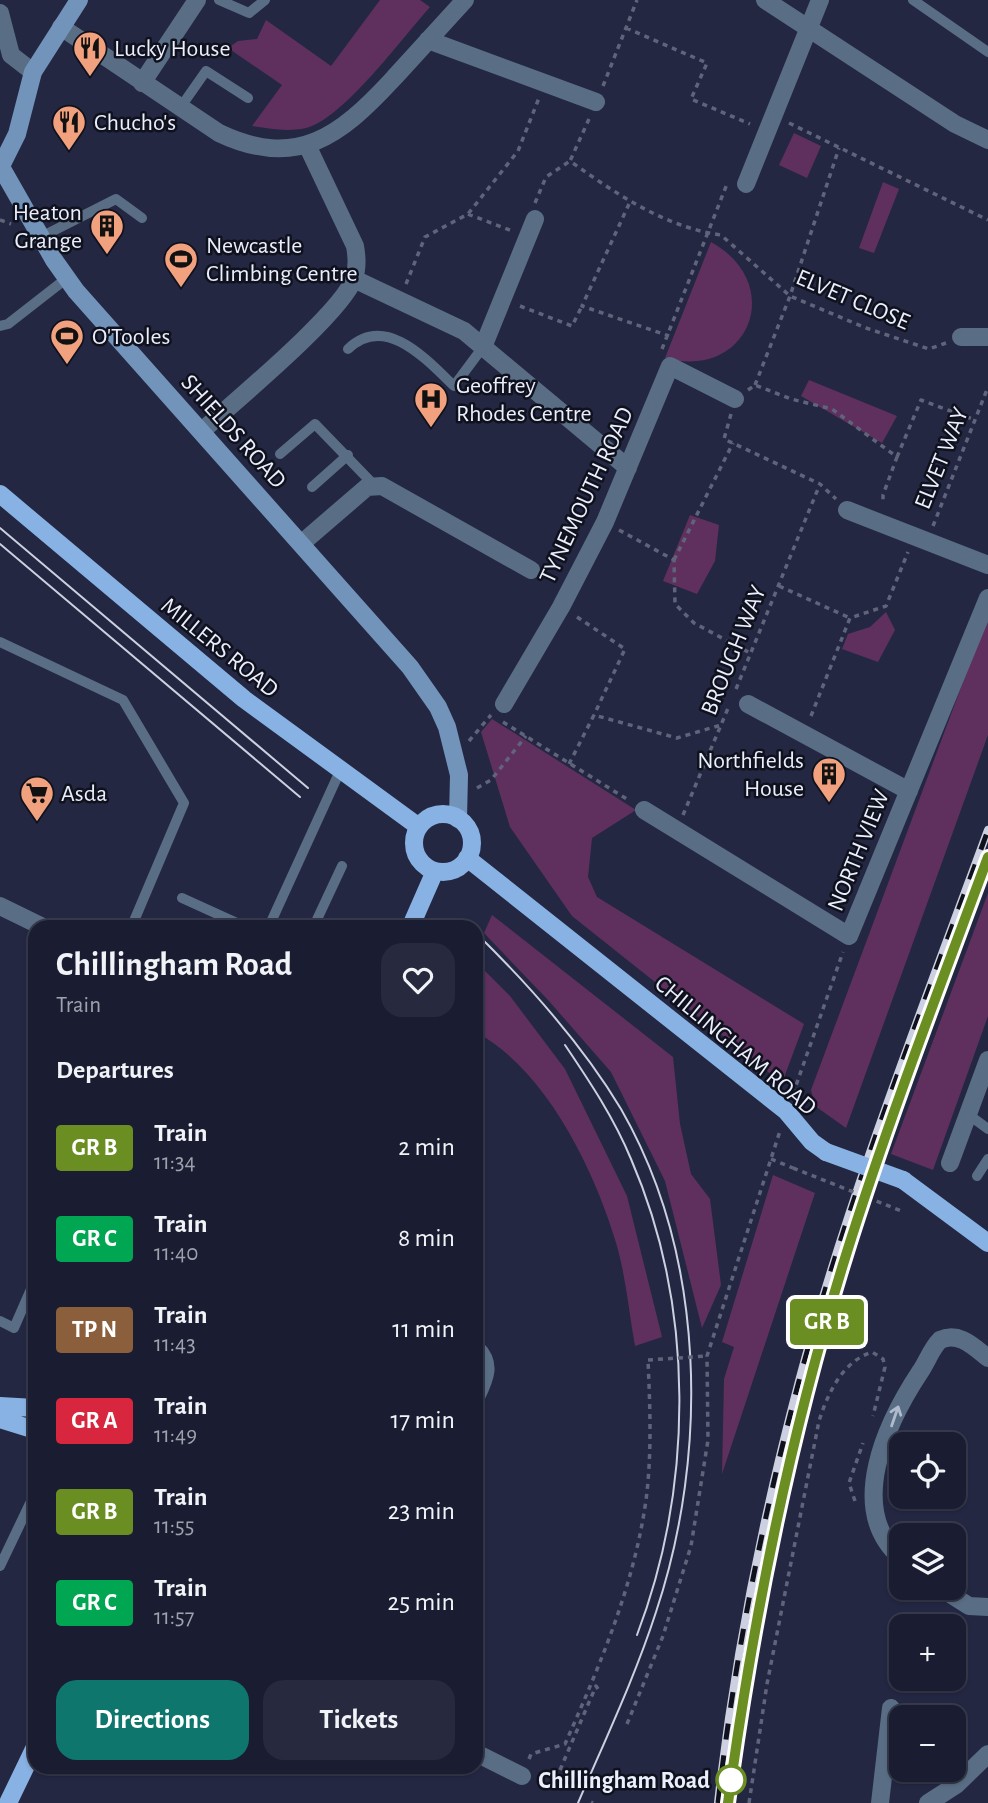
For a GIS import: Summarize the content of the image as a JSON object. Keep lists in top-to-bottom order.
{
  "streets": {
    "main road": ["SHIELDS ROAD", "MILLERS ROAD", "CHILLINGHAM ROAD"],
    "street": ["TYNEMOUTH ROAD", "NORTH VIEW"],
    "path": ["ELVET CLOSE", "ELVET WAY", "BROUGH WAY"]
  },
  "crossings": [
    ["SHIELDS ROAD", "MILLERS ROAD"],
    ["SHIELDS ROAD", "CHILLINGHAM ROAD"],
    ["MILLERS ROAD", "CHILLINGHAM ROAD"],
    ["BROUGH WAY", "NORTH VIEW"]
  ],
  "places": {
    "restaurant": ["Lucky House", "Chucho's"],
    "building": ["Heaton Grange", "Northfields House"],
    "sports": ["Newcastle Climbing Centre", "O'Tooles"],
    "hospital": ["Geoffrey Rhodes Centre"],
    "supermarket": ["Asda"],
    "other": ["Chillingham Road"]
  },
  "page": {
    "on_map": "GR B",
    "heading": [
      ["Chillingham Road", "Train"],
      "Departures"
    ],
    "list": [
      {
        "mark": "GR B",
        "name": "Train",
        "note": "11:34",
        "value": "2 min"
      },
      {
        "mark": "GR C",
        "name": "Train",
        "note": "11:40",
        "value": "8 min"
      },
      {
        "mark": "TP N",
        "name": "Train",
        "note": "11:43",
        "value": "11 min"
      },
      {
        "mark": "GR A",
        "name": "Train",
        "note": "11:49",
        "value": "17 min"
      },
      {
        "mark": "GR B",
        "name": "Train",
        "note": "11:55",
        "value": "23 min"
      },
      {
        "mark": "GR C",
        "name": "Train",
        "note": "11:57",
        "value": "25 min"
      }
    ],
    "map_buttons": ["+", "−"],
    "buttons": ["Directions", "Tickets"]
  }
}
